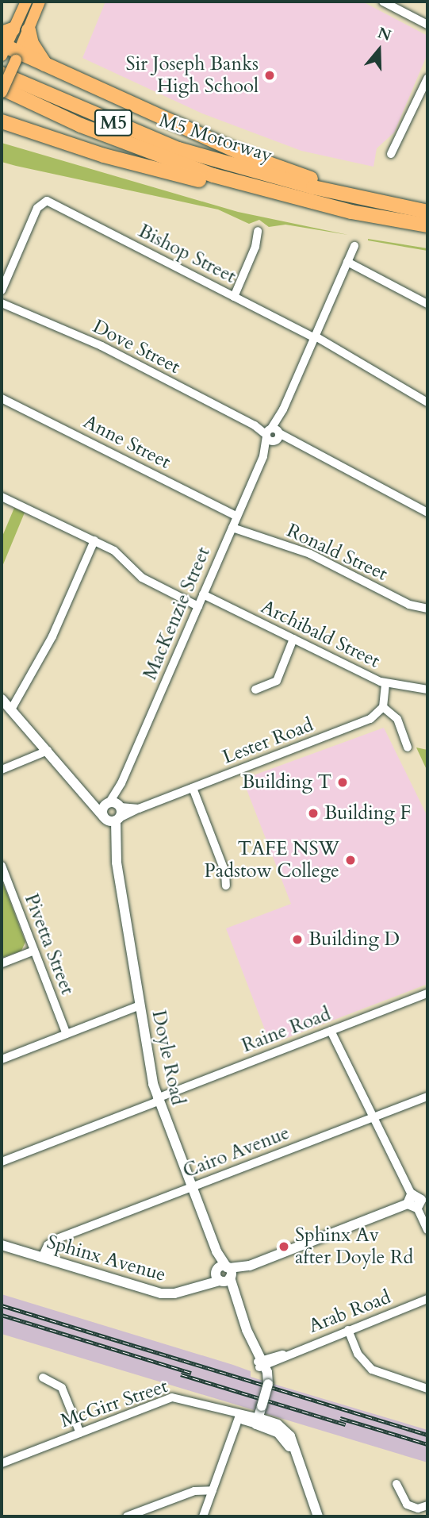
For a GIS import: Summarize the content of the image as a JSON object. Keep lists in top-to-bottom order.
{
  "streets": {
    "highway": ["M5", "M5 Motorway"],
    "street": [
      "Bishop Street",
      "Dove Street",
      "Anne Street",
      "Ronald Street",
      "MacKenzie Street",
      "Archibald Street",
      "Lester Road",
      "Pivetta Street",
      "Raine Road",
      "Doyle Road",
      "Cairo Avenue",
      "Sphinx Avenue",
      "Arab Road",
      "McGirr Street"
    ]
  },
  "crossings": [
    ["Bishop Street", "MacKenzie Street"],
    ["Dove Street", "MacKenzie Street"],
    ["Anne Street", "MacKenzie Street"],
    ["Ronald Street", "MacKenzie Street"],
    ["MacKenzie Street", "Archibald Street"],
    ["MacKenzie Street", "Lester Road"],
    ["Lester Road", "Doyle Road"],
    ["Raine Road", "Doyle Road"],
    ["Doyle Road", "Cairo Avenue"],
    ["Doyle Road", "Sphinx Avenue"],
    ["Doyle Road", "Arab Road"],
    ["Cairo Avenue", "Sphinx Avenue"]
  ],
  "places": [
    "Sir Joseph Banks High School",
    "Building T",
    "Building F",
    "TAFE NSW Padstow College",
    "Building D",
    "Sphinx Av after Doyle Rd"
  ],
  "north": "top"
}
